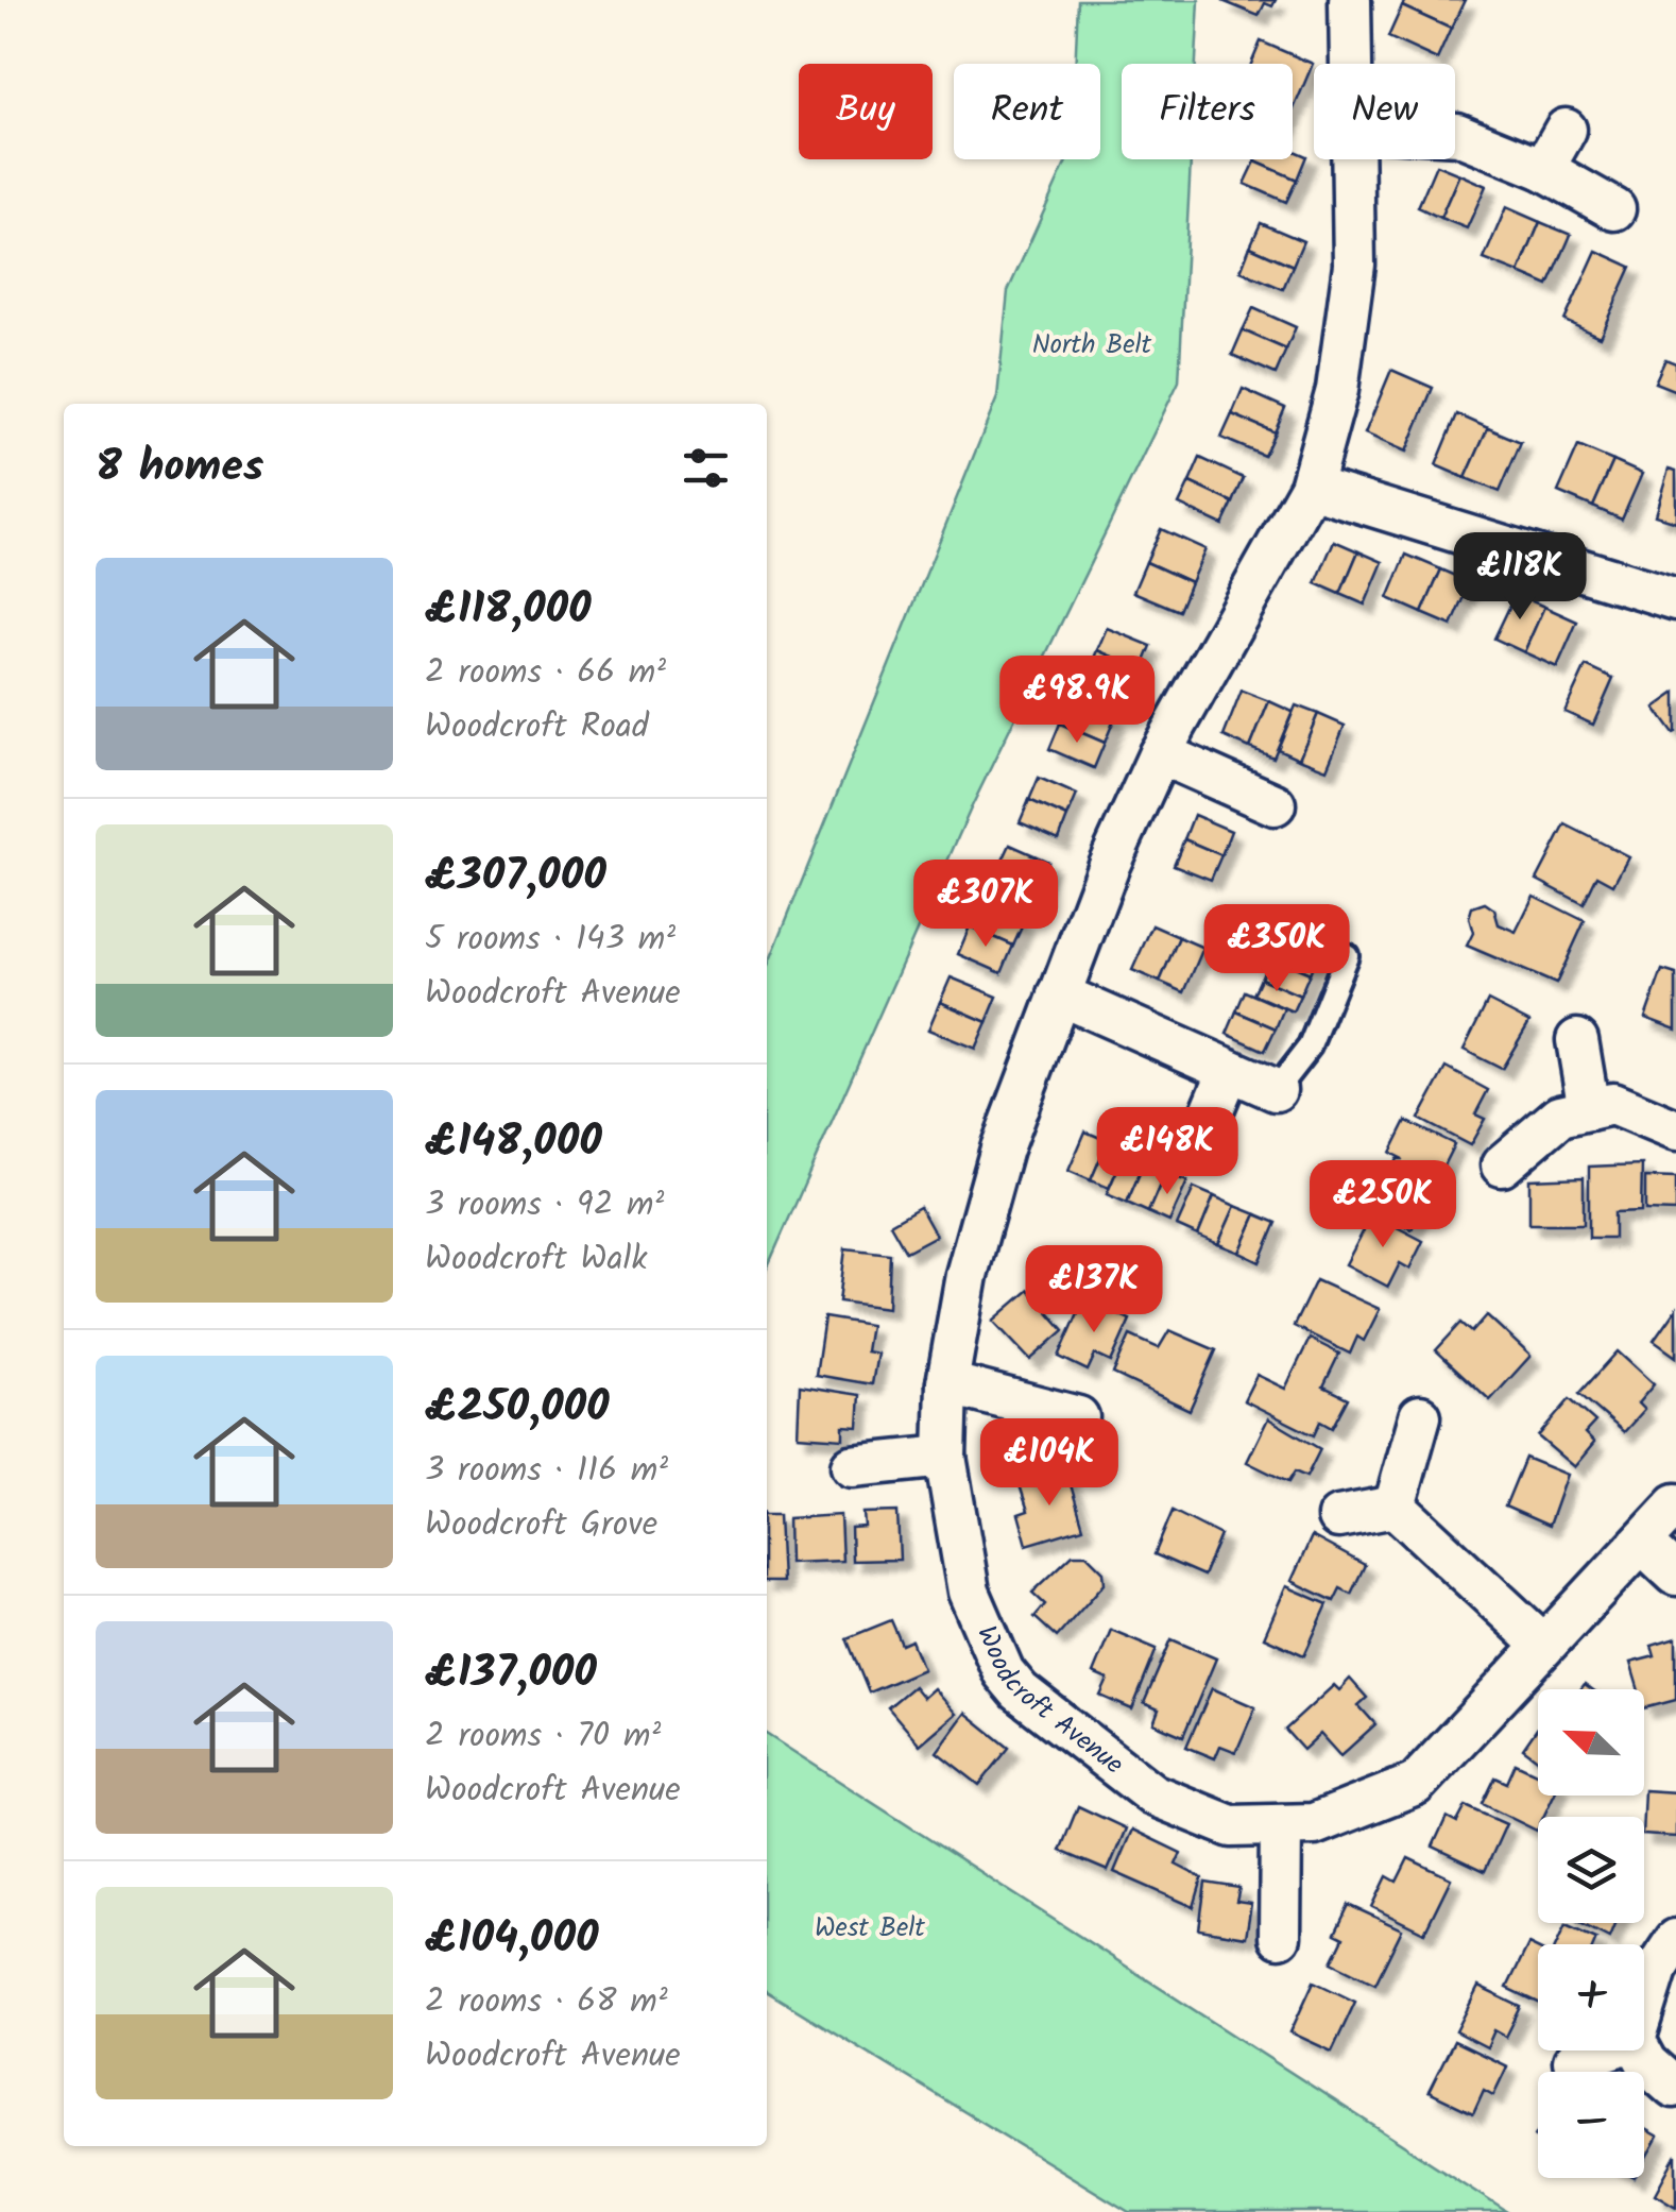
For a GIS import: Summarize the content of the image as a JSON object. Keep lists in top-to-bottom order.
{
  "streets": {
    "street": ["Woodcroft Avenue"]
  },
  "parks": ["North Belt", "West Belt"],
  "north": "top left",
  "page": {
    "chip": [
      "Buy",
      "Rent",
      "Filters",
      "New"
    ],
    "heading": "8 homes",
    "list": [
      {
        "name": "£118,000",
        "note": "2 rooms · 66 m² · Woodcroft Road"
      },
      {
        "name": "£307,000",
        "note": "5 rooms · 143 m² · Woodcroft Avenue"
      },
      {
        "name": "£148,000",
        "note": "3 rooms · 92 m² · Woodcroft Walk"
      },
      {
        "name": "£250,000",
        "note": "3 rooms · 116 m² · Woodcroft Grove"
      },
      {
        "name": "£137,000",
        "note": "2 rooms · 70 m² · Woodcroft Avenue"
      },
      {
        "name": "£104,000",
        "note": "2 rooms · 68 m² · Woodcroft Avenue"
      }
    ],
    "price": [
      "£118K",
      "£98.9K",
      "£307K",
      "£350K",
      "£148K",
      "£250K",
      "£137K",
      "£104K"
    ],
    "map_buttons": ["+", "−"]
  }
}
